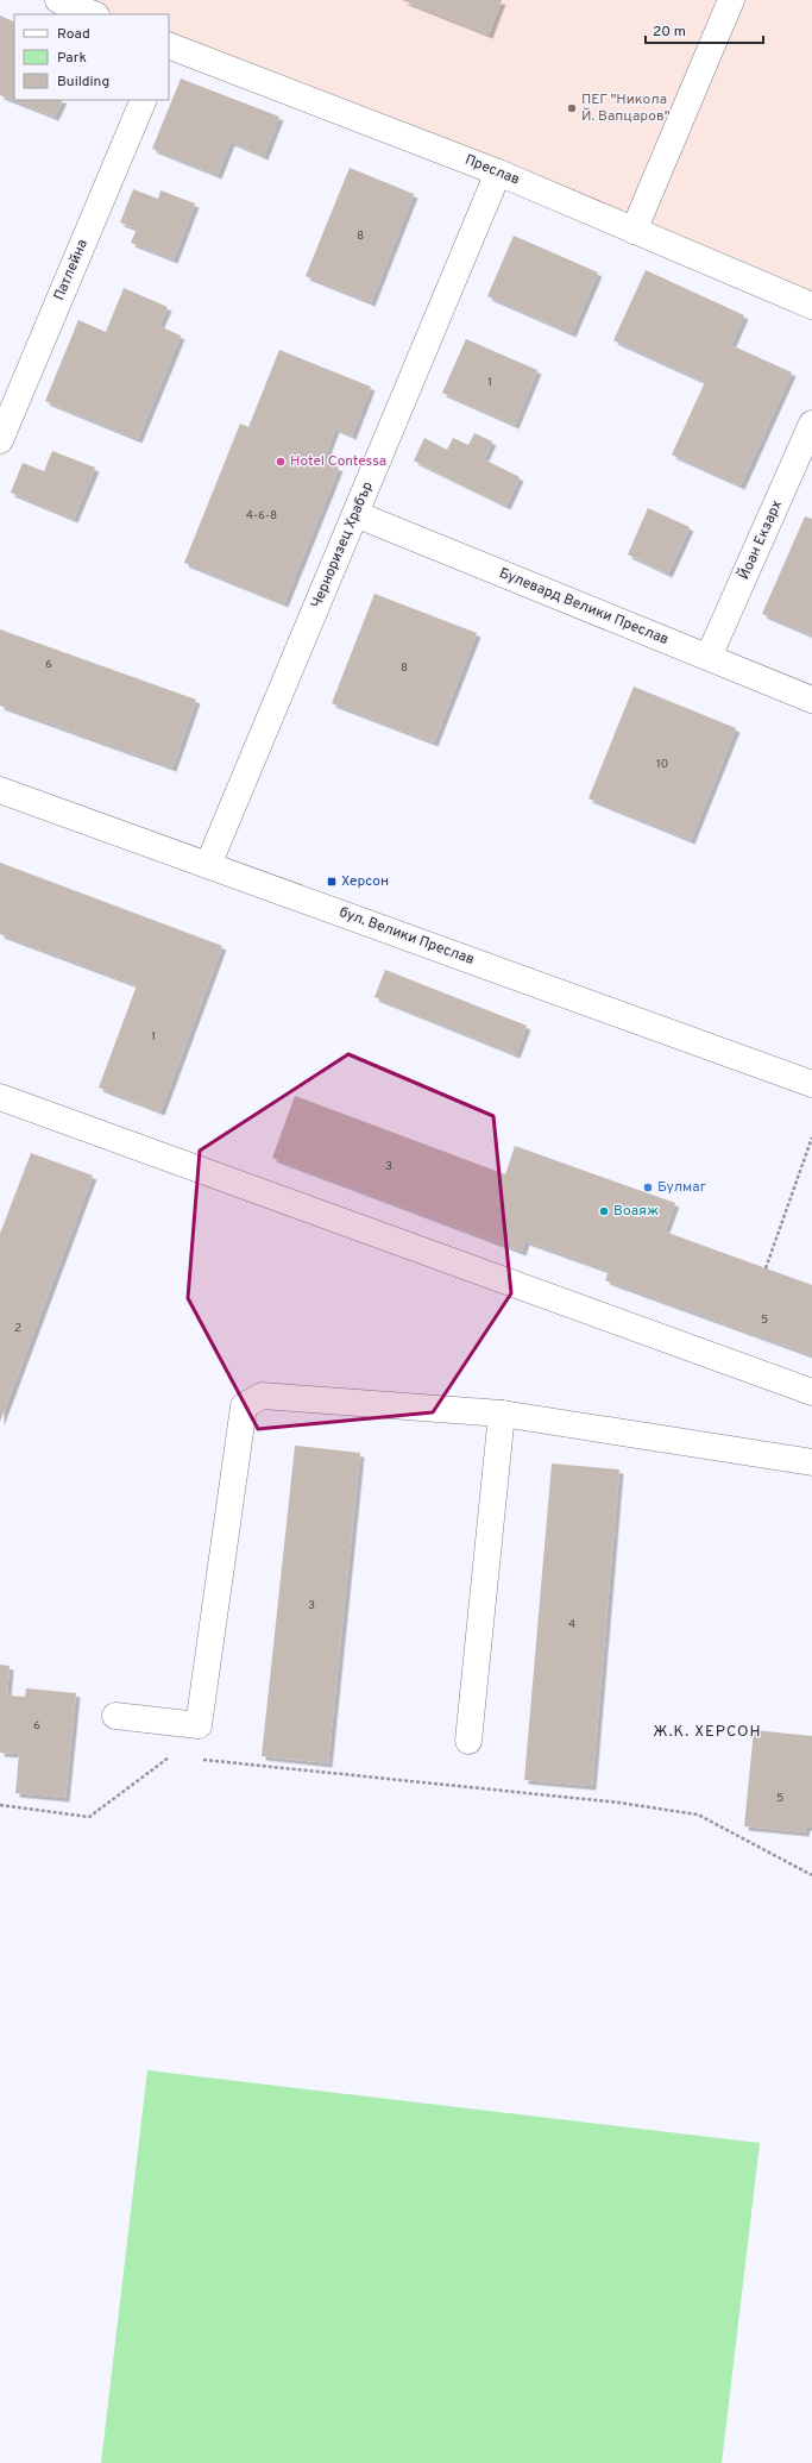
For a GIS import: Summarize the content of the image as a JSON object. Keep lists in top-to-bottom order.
{
  "streets": {
    "street": [
      "Преслав",
      "Патлейна",
      "Йоан Екзарх",
      "Черноризец Храбър",
      "Булевард Велики Преслав",
      "бул. Велики Преслав"
    ]
  },
  "crossings": [
    ["Преслав", "Черноризец Храбър"],
    ["Йоан Екзарх", "Булевард Велики Преслав"],
    ["Черноризец Храбър", "Булевард Велики Преслав"],
    ["Черноризец Храбър", "бул. Велики Преслав"]
  ],
  "districts": ["Ж.К. ХЕРСОН"],
  "places": {
    "other": [
      "ПЕГ \"Никола Й. Вапцаров\"",
      "Hotel Contessa",
      "Булмаг",
      "Воаяж"
    ],
    "transit": ["Херсон"]
  },
  "house_numbers": [
    "8",
    "1",
    "4-6-8",
    "6",
    "8",
    "10",
    "1",
    "3",
    "5",
    "2",
    "3",
    "4",
    "6",
    "5"
  ],
  "legend": ["Road", "Park", "Building"],
  "scale_bar": "20 m"
}
